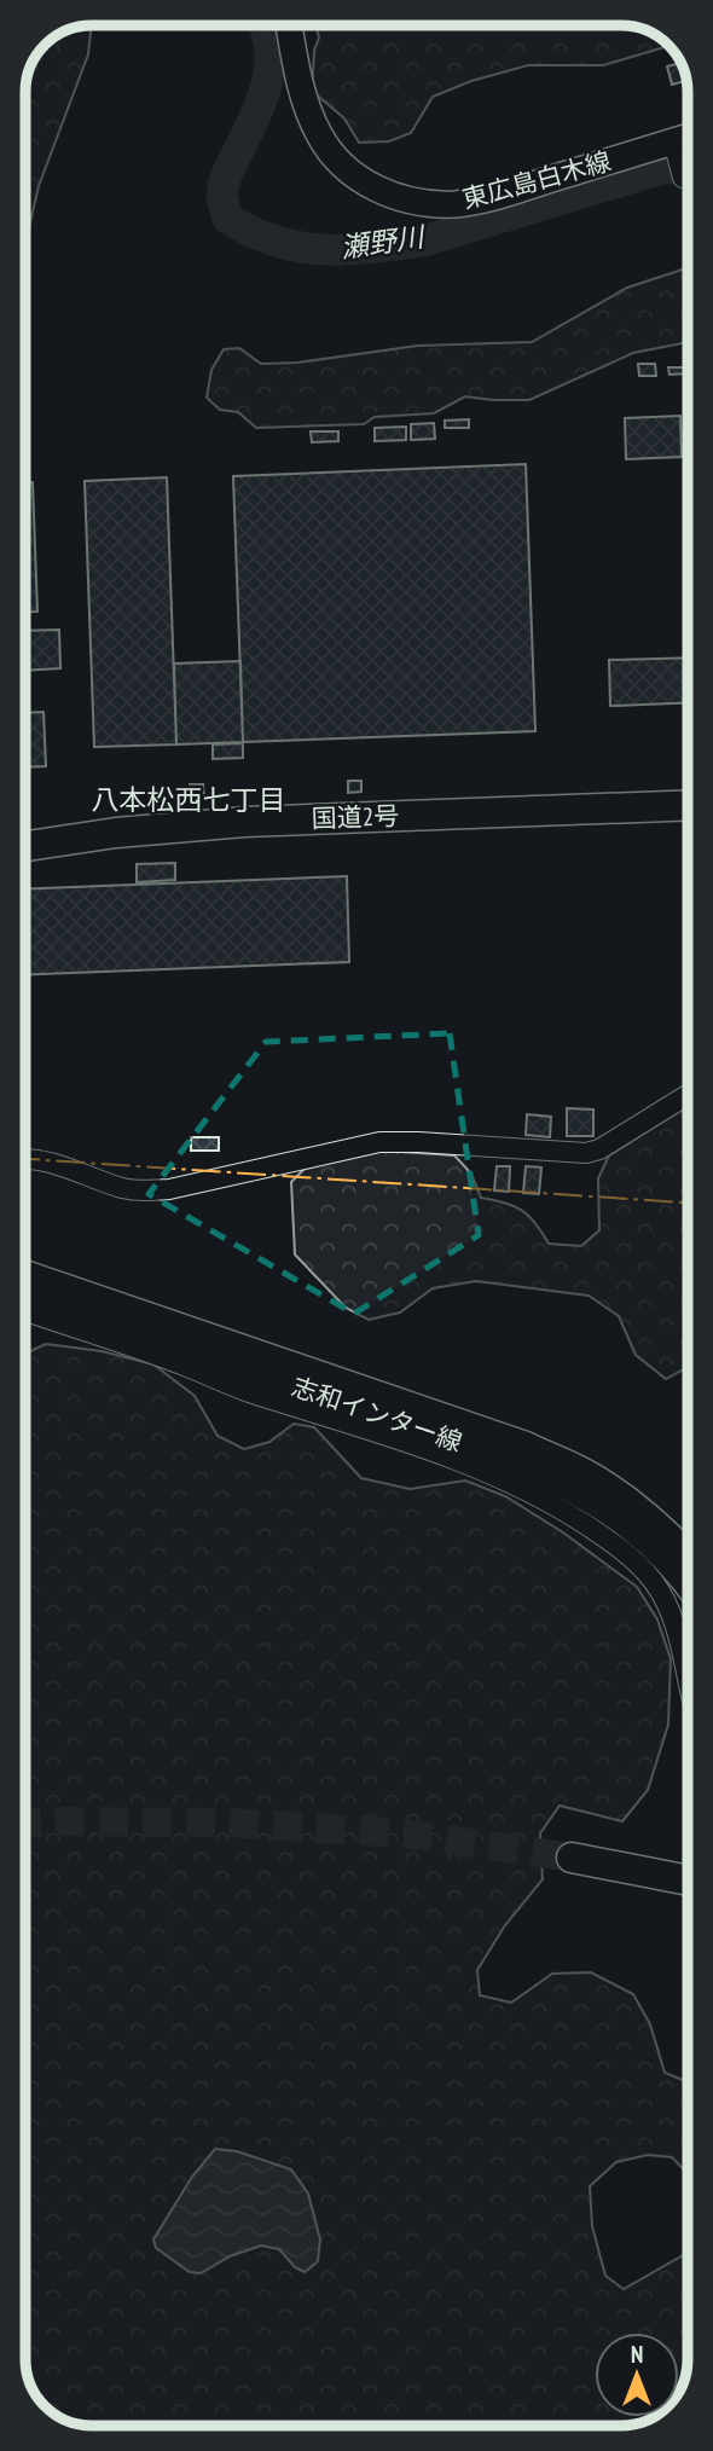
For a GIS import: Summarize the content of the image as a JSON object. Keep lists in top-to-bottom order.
{
  "streets": {
    "highway": ["国道2号"],
    "main road": ["東広島白木線", "志和インター線"]
  },
  "districts": ["八本松西七丁目"],
  "water": ["瀬野川"],
  "north": "top"
}
